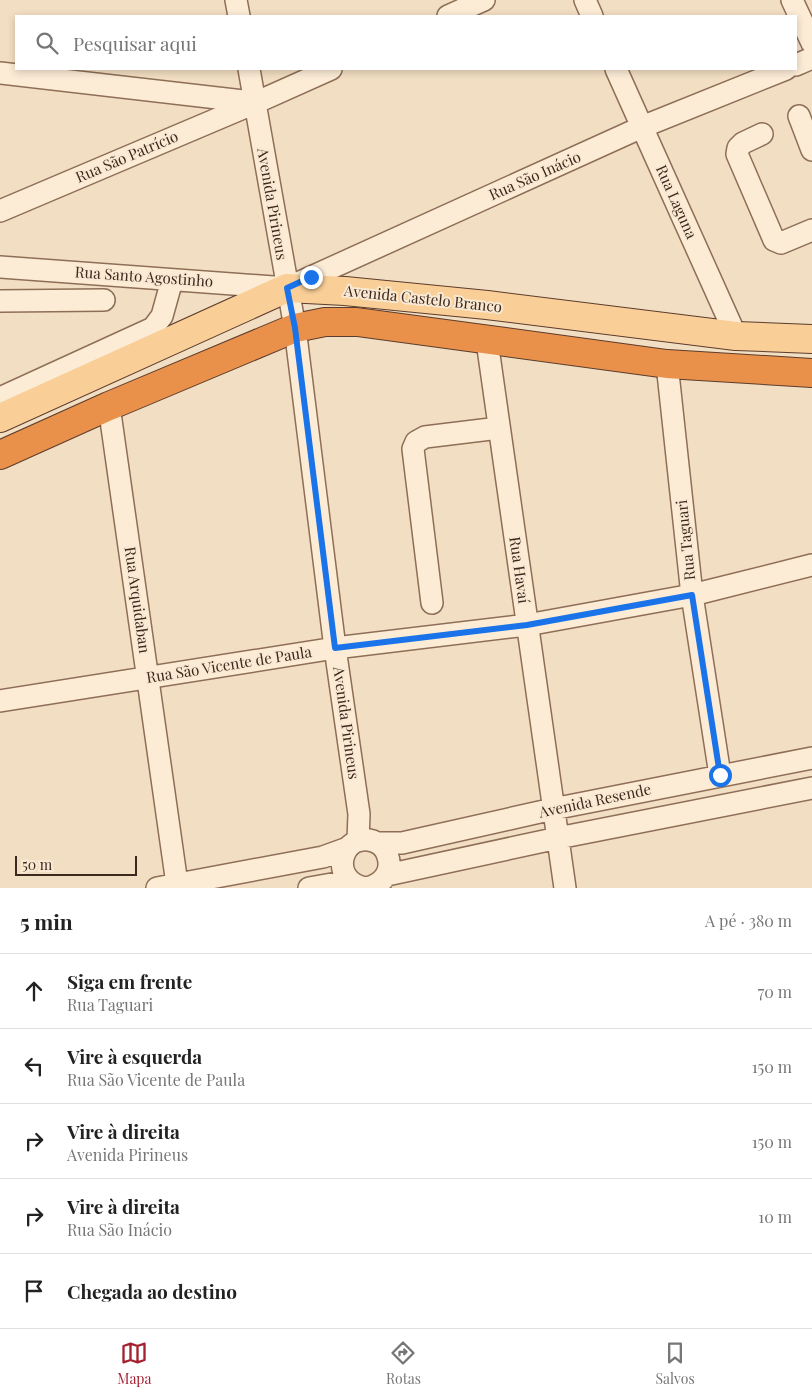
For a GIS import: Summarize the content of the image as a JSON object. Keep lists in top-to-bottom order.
{
  "streets": {
    "highway": ["Avenida Castelo Branco"],
    "street": [
      "Rua São Patrício",
      "Rua São Inácio",
      "Rua Laguna",
      "Avenida Pirineus",
      "Rua Santo Agostinho",
      "Rua Taguari",
      "Rua Havaí",
      "Rua Arquidaban",
      "Rua São Vicente de Paula",
      "Avenida Resende"
    ]
  },
  "crossings": [
    ["Rua São Patrício", "Avenida Pirineus"],
    ["Rua São Inácio", "Rua Laguna"],
    ["Rua São Inácio", "Avenida Pirineus"],
    ["Rua São Inácio", "Rua Santo Agostinho"],
    ["Rua São Inácio", "Avenida Castelo Branco"],
    ["Rua Laguna", "Avenida Castelo Branco"],
    ["Avenida Pirineus", "Rua Santo Agostinho"],
    ["Avenida Pirineus", "Avenida Castelo Branco"],
    ["Avenida Pirineus", "Rua São Vicente de Paula"],
    ["Avenida Pirineus", "Avenida Resende"],
    ["Rua Santo Agostinho", "Avenida Castelo Branco"],
    ["Avenida Castelo Branco", "Rua Taguari"],
    ["Avenida Castelo Branco", "Rua Havaí"],
    ["Avenida Castelo Branco", "Rua Arquidaban"],
    ["Rua Taguari", "Rua São Vicente de Paula"],
    ["Rua Taguari", "Avenida Resende"],
    ["Rua Havaí", "Rua São Vicente de Paula"],
    ["Rua Havaí", "Avenida Resende"],
    ["Rua Arquidaban", "Rua São Vicente de Paula"],
    ["Rua Arquidaban", "Avenida Resende"]
  ],
  "scale_bar": "50 m",
  "page": {
    "search": "Pesquisar aqui",
    "scale": "50 m",
    "heading": ["5 min", "A pé · 380 m"],
    "list": [
      ["Siga em frente", "Rua Taguari", "70 m"],
      ["Vire à esquerda", "Rua São Vicente de Paula", "150 m"],
      ["Vire à direita", "Avenida Pirineus", "150 m"],
      ["Vire à direita", "Rua São Inácio", "10 m"],
      "Chegada ao destino"
    ],
    "nav": ["Mapa", "Rotas", "Salvos"]
  }
}
